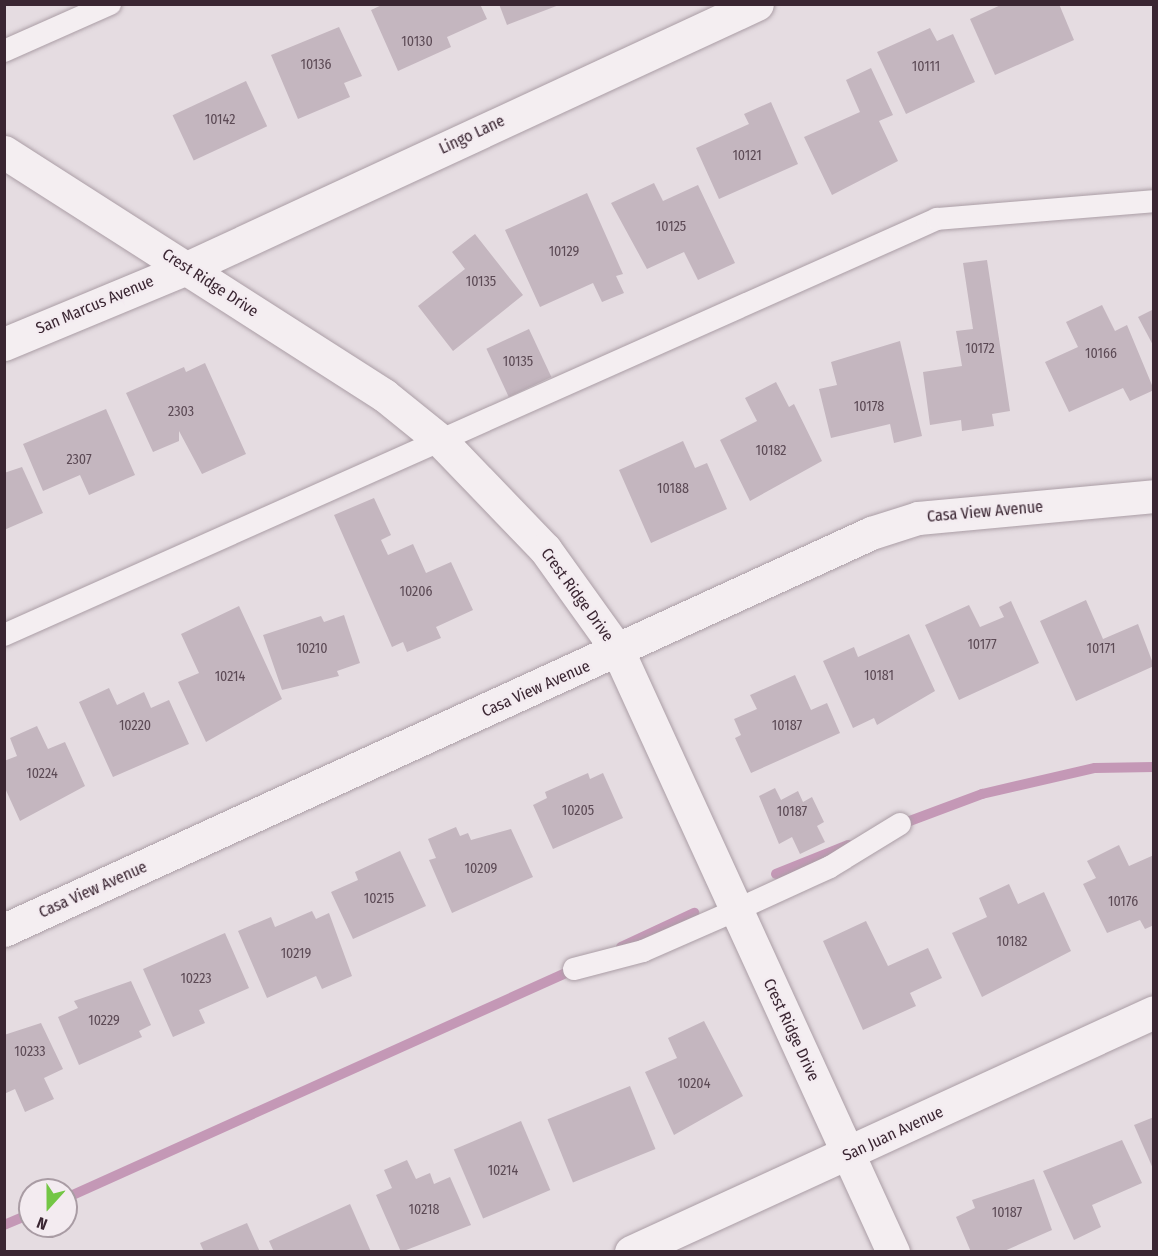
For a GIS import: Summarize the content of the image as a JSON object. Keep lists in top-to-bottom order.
{
  "streets": {
    "street": [
      "Lingo Lane",
      "Crest Ridge Drive",
      "San Marcus Avenue",
      "Casa View Avenue",
      "San Juan Avenue"
    ]
  },
  "crossings": [
    ["Lingo Lane", "Crest Ridge Drive"],
    ["Lingo Lane", "San Marcus Avenue"],
    ["Crest Ridge Drive", "San Marcus Avenue"],
    ["Crest Ridge Drive", "Casa View Avenue"],
    ["Crest Ridge Drive", "San Juan Avenue"]
  ],
  "house_numbers": [
    "10130",
    "10136",
    "10111",
    "10142",
    "10121",
    "10125",
    "10129",
    "10135",
    "10172",
    "10166",
    "10135",
    "10178",
    "2303",
    "10182",
    "2307",
    "10188",
    "10206",
    "10177",
    "10210",
    "10171",
    "10181",
    "10214",
    "10220",
    "10187",
    "10224",
    "10205",
    "10187",
    "10209",
    "10215",
    "10176",
    "10182",
    "10219",
    "10223",
    "10229",
    "10233",
    "10204",
    "10214",
    "10218",
    "10187"
  ],
  "north": "bottom"
}
